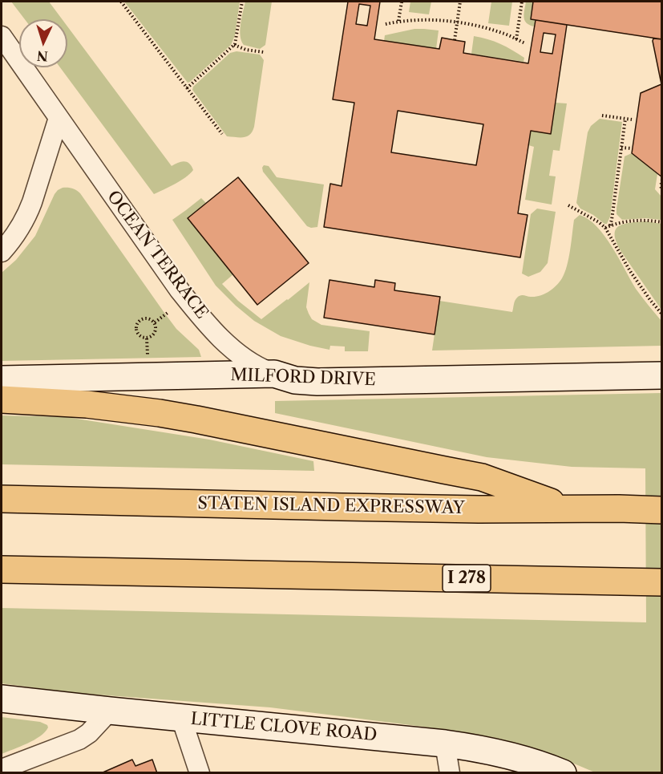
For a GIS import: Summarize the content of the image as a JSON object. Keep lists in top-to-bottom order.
{
  "streets": {
    "highway": ["STATEN ISLAND EXPRESSWAY", "I 278"],
    "street": ["OCEAN TERRACE", "MILFORD DRIVE", "LITTLE CLOVE ROAD"]
  },
  "crossings": [
    ["OCEAN TERRACE", "MILFORD DRIVE"]
  ],
  "north": "bottom"
}
